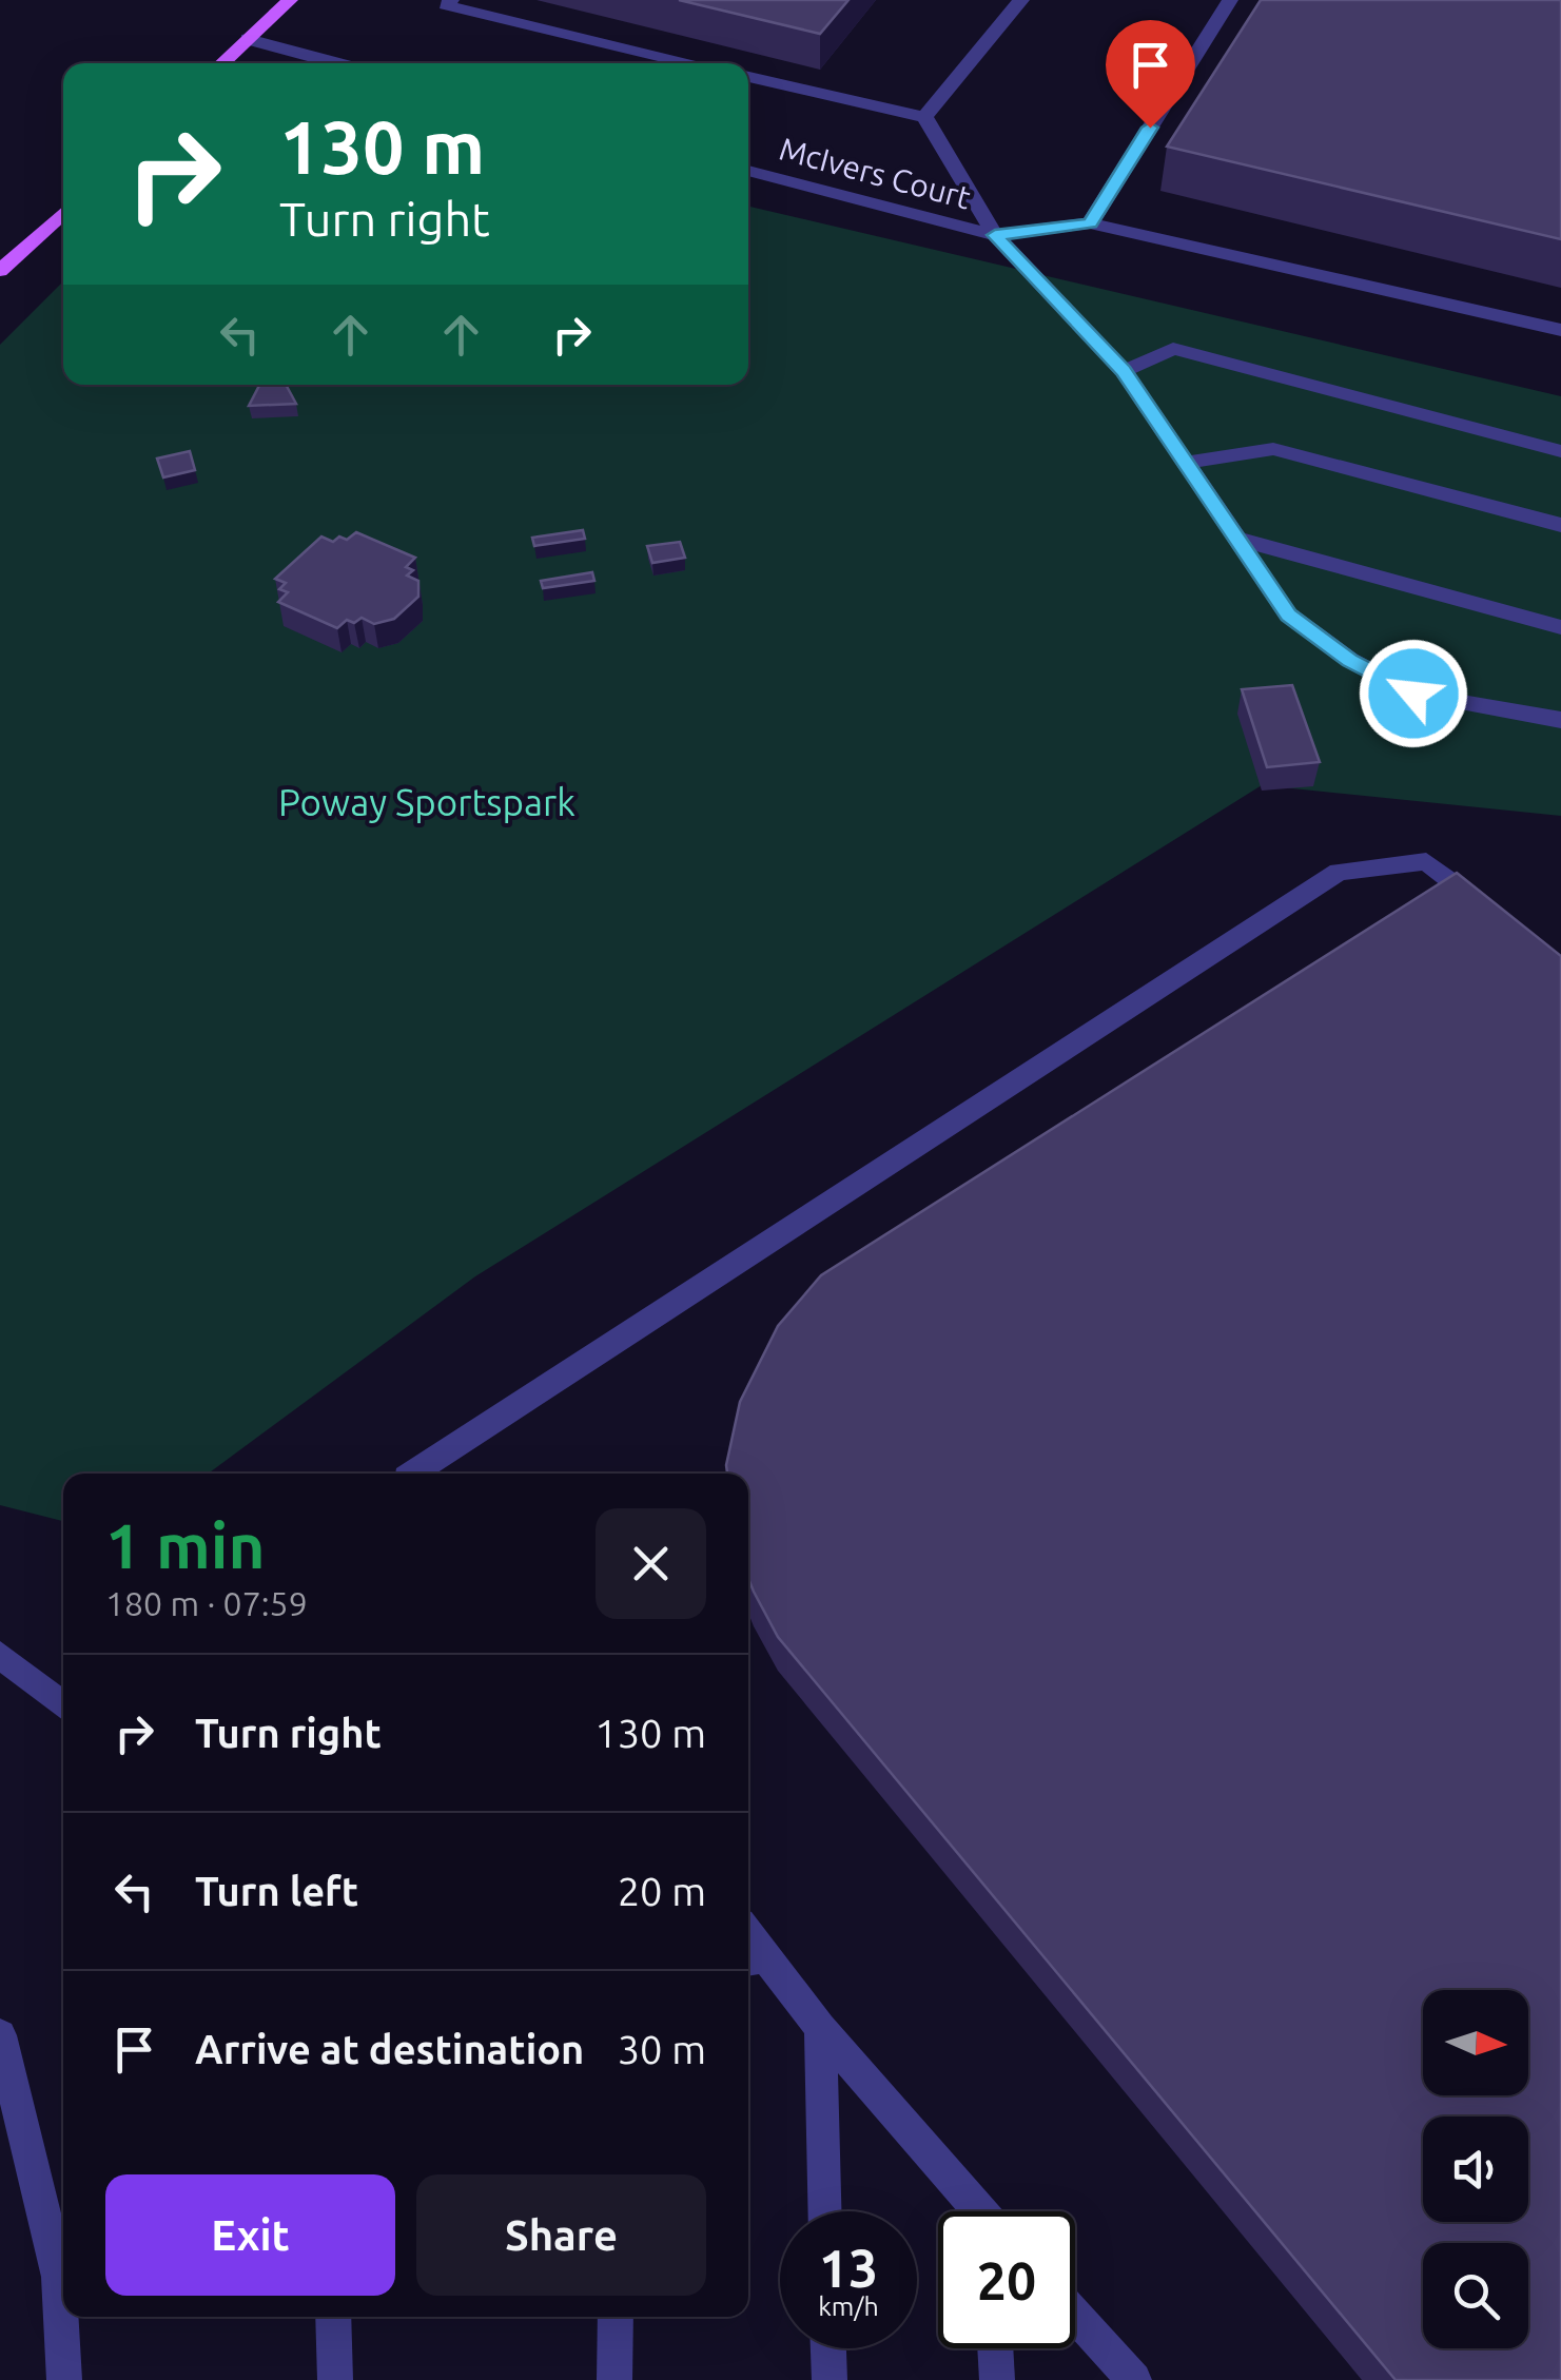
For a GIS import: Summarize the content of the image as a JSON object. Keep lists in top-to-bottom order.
{
  "streets": {
    "street": ["McIvers Court"]
  },
  "parks": ["Poway Sportspark"],
  "north": "right",
  "page": {
    "turn": ["130 m", "Turn right"],
    "heading": ["1 min", "180 m · 07:59"],
    "list": [
      {
        "name": "Turn right",
        "value": "130 m"
      },
      {
        "name": "Turn left",
        "value": "20 m"
      },
      {
        "name": "Arrive at destination",
        "value": "30 m"
      }
    ],
    "buttons": ["Exit", "Share"],
    "speed": "13 km/h",
    "limit": "20"
  }
}
